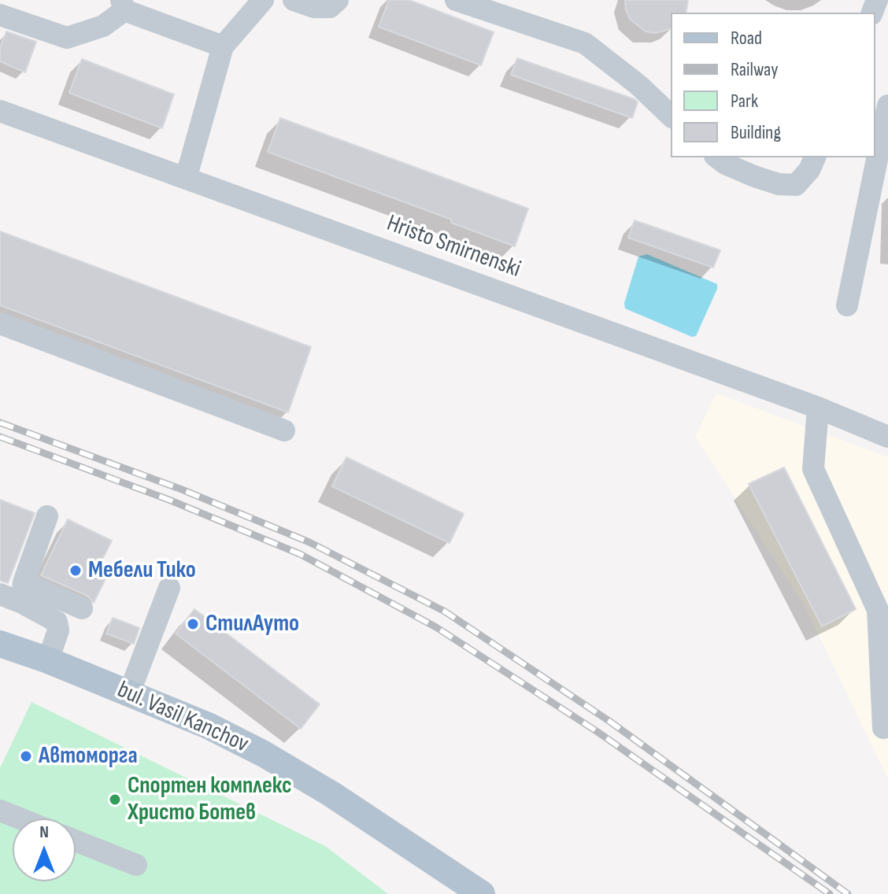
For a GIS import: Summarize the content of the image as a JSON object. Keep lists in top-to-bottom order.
{
  "streets": {
    "main road": ["bul. Vasil Kanchov"],
    "street": ["Hristo Smirnenski"]
  },
  "places": [
    "Мебели Тико",
    "СтилАуто",
    "Автоморга",
    "Спортен комплекс Христо Ботев"
  ],
  "legend": [
    "Road",
    "Railway",
    "Park",
    "Building"
  ],
  "north": "top"
}
